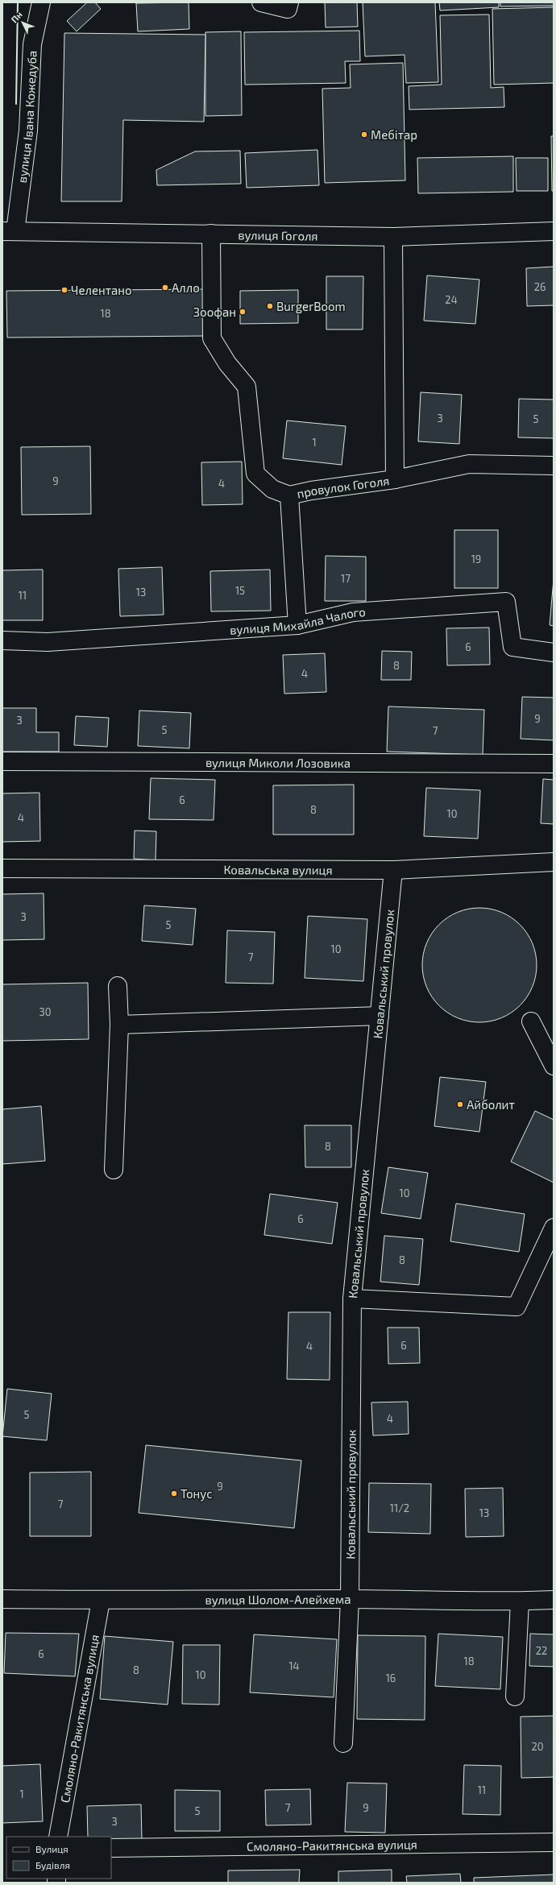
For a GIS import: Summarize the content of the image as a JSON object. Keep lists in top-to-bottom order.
{
  "streets": {
    "street": [
      "вулиця Івана Кожедуба",
      "вулиця Гоголя",
      "провулок Гоголя",
      "вулиця Михайла Чалого",
      "вулиця Миколи Лозовика",
      "Ковальська вулиця",
      "Ковальський провулок",
      "вулиця Шолом-Алейхема",
      "Смоляно-Ракитянська вулиця"
    ]
  },
  "crossings": [
    ["вулиця Івана Кожедуба", "вулиця Гоголя"],
    ["вулиця Гоголя", "провулок Гоголя"],
    ["Ковальська вулиця", "Ковальський провулок"],
    ["Ковальський провулок", "вулиця Шолом-Алейхема"],
    ["вулиця Шолом-Алейхема", "Смоляно-Ракитянська вулиця"]
  ],
  "places": [
    "Мебітар",
    "Алло",
    "Челентано",
    "BurgerBoom",
    "Зоофан",
    "Айболит",
    "Тонус"
  ],
  "house_numbers": [
    "26",
    "24",
    "18",
    "3",
    "5",
    "1",
    "9",
    "4",
    "19",
    "17",
    "15",
    "13",
    "11",
    "6",
    "8",
    "4",
    "9",
    "3",
    "5",
    "7",
    "6",
    "8",
    "10",
    "4",
    "3",
    "5",
    "10",
    "7",
    "30",
    "8",
    "10",
    "6",
    "8",
    "6",
    "4",
    "5",
    "4",
    "9",
    "7",
    "11/2",
    "13",
    "22",
    "6",
    "18",
    "14",
    "8",
    "10",
    "16",
    "20",
    "11",
    "1",
    "7",
    "9",
    "5",
    "3"
  ],
  "legend": ["Вулиця", "Будівля"],
  "north": "top left"
}
